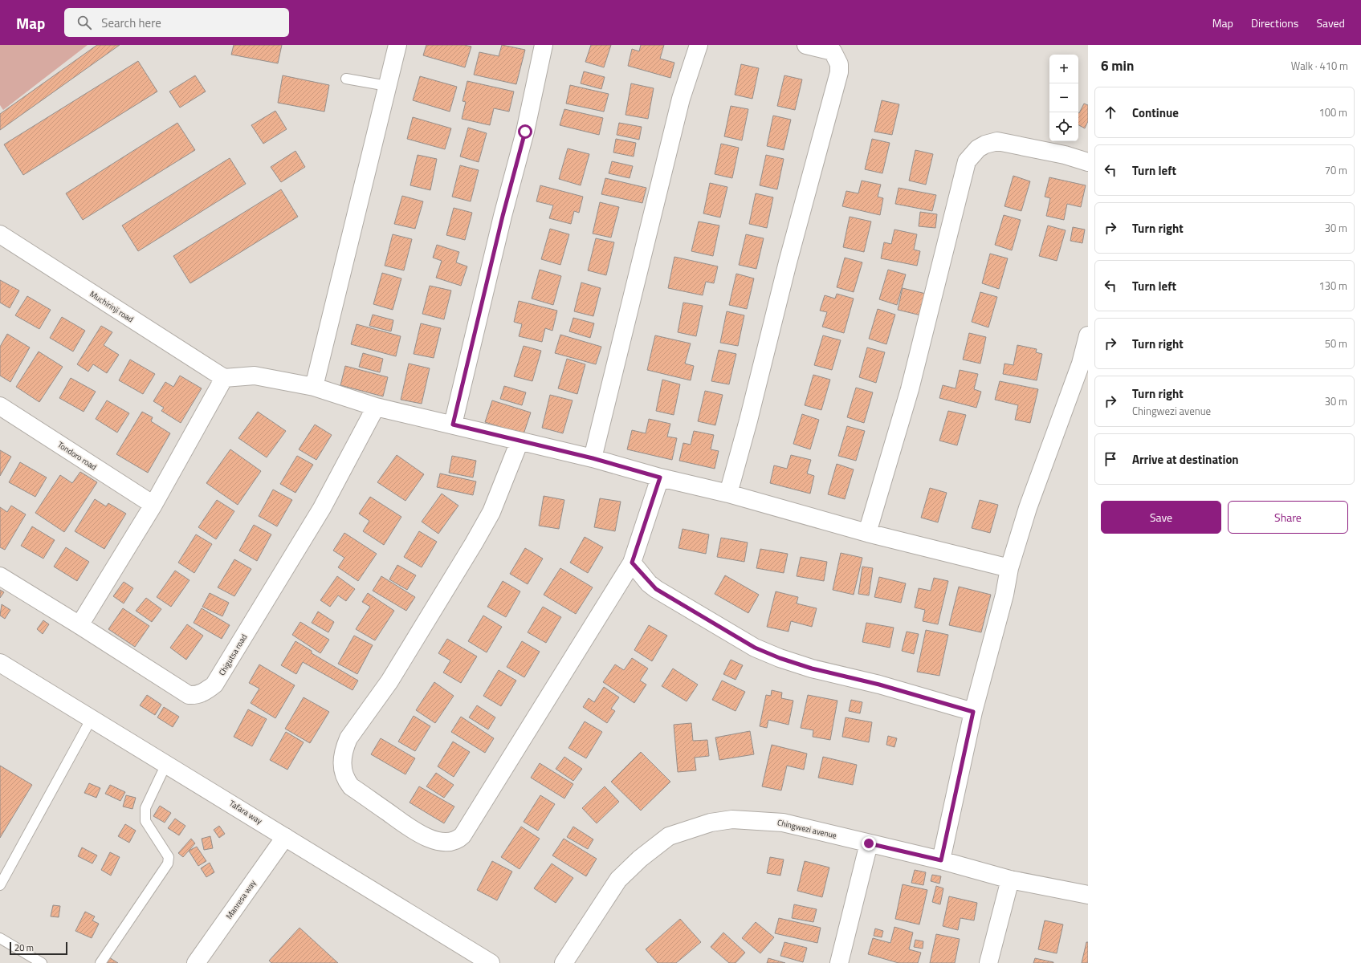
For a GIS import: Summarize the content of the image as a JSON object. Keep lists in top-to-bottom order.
{
  "streets": {
    "street": [
      "Muchirinji road",
      "Tondoro road",
      "Chigutsa road",
      "Tafara way",
      "Chingwezi avenue",
      "Manresa way"
    ]
  },
  "crossings": [
    ["Tafara way", "Manresa way"]
  ],
  "scale_bar": "20 m",
  "page": {
    "header": "Map",
    "search": "Search here",
    "nav": ["Map", "Directions", "Saved"],
    "heading": ["6 min", "Walk · 410 m"],
    "map_buttons": ["+", "−"],
    "list": [
      ["Continue", "100 m"],
      ["Turn left", "70 m"],
      ["Turn right", "30 m"],
      ["Turn left", "130 m"],
      ["Turn right", "50 m"],
      ["Turn right", "Chingwezi avenue", "30 m"],
      "Arrive at destination"
    ],
    "buttons": ["Save", "Share"],
    "scale": "20 m"
  }
}
